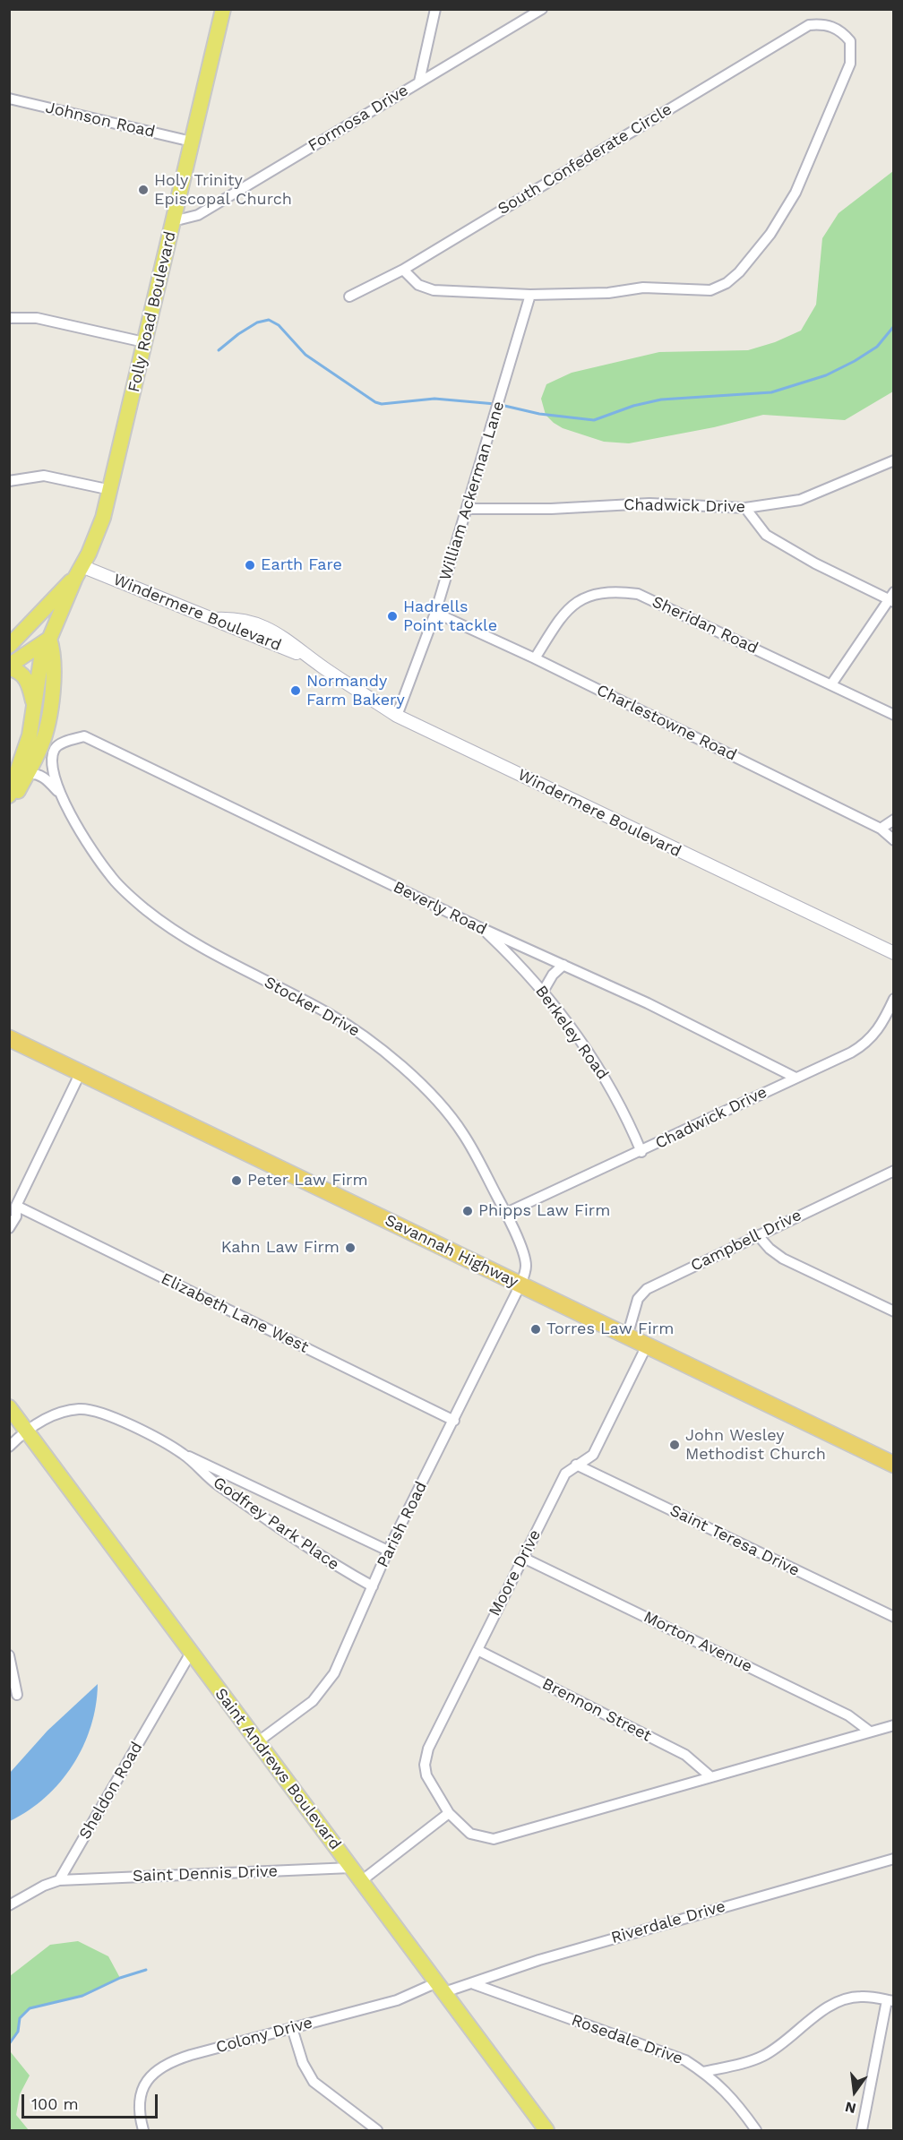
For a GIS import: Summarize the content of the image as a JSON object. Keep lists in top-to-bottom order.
{
  "streets": {
    "highway": ["Savannah Highway"],
    "main road": ["Folly Road Boulevard", "Saint Andrews Boulevard"],
    "street": [
      "Formosa Drive",
      "Johnson Road",
      "South Confederate Circle",
      "William Ackerman Lane",
      "Chadwick Drive",
      "Windermere Boulevard",
      "Sheridan Road",
      "Charlestowne Road",
      "Beverly Road",
      "Stocker Drive",
      "Berkeley Road",
      "Campbell Drive",
      "Elizabeth Lane West",
      "Godfrey Park Place",
      "Parish Road",
      "Saint Teresa Drive",
      "Moore Drive",
      "Morton Avenue",
      "Brennon Street",
      "Sheldon Road",
      "Saint Dennis Drive",
      "Riverdale Drive",
      "Colony Drive",
      "Rosedale Drive"
    ]
  },
  "crossings": [
    ["Formosa Drive", "Folly Road Boulevard"],
    ["Johnson Road", "Folly Road Boulevard"],
    ["South Confederate Circle", "William Ackerman Lane"],
    ["Folly Road Boulevard", "Windermere Boulevard"],
    ["William Ackerman Lane", "Chadwick Drive"],
    ["William Ackerman Lane", "Windermere Boulevard"],
    ["William Ackerman Lane", "Charlestowne Road"],
    ["Chadwick Drive", "Beverly Road"],
    ["Chadwick Drive", "Stocker Drive"],
    ["Chadwick Drive", "Berkeley Road"],
    ["Sheridan Road", "Charlestowne Road"],
    ["Beverly Road", "Stocker Drive"],
    ["Beverly Road", "Berkeley Road"],
    ["Stocker Drive", "Savannah Highway"],
    ["Stocker Drive", "Parish Road"],
    ["Campbell Drive", "Savannah Highway"],
    ["Savannah Highway", "Parish Road"],
    ["Savannah Highway", "Moore Drive"],
    ["Elizabeth Lane West", "Parish Road"],
    ["Godfrey Park Place", "Parish Road"],
    ["Godfrey Park Place", "Saint Andrews Boulevard"],
    ["Parish Road", "Saint Andrews Boulevard"],
    ["Saint Teresa Drive", "Moore Drive"],
    ["Moore Drive", "Morton Avenue"],
    ["Moore Drive", "Brennon Street"],
    ["Saint Andrews Boulevard", "Sheldon Road"],
    ["Saint Andrews Boulevard", "Saint Dennis Drive"],
    ["Saint Andrews Boulevard", "Riverdale Drive"],
    ["Saint Andrews Boulevard", "Colony Drive"],
    ["Sheldon Road", "Saint Dennis Drive"],
    ["Riverdale Drive", "Colony Drive"],
    ["Riverdale Drive", "Rosedale Drive"]
  ],
  "places": [
    "Holy Trinity Episcopal Church",
    "Earth Fare",
    "Hadrells Point tackle",
    "Normandy Farm Bakery",
    "Peter Law Firm",
    "Phipps Law Firm",
    "Kahn Law Firm",
    "Torres Law Firm",
    "John Wesley Methodist Church"
  ],
  "scale_bar": "100 m",
  "north": "bottom"
}
